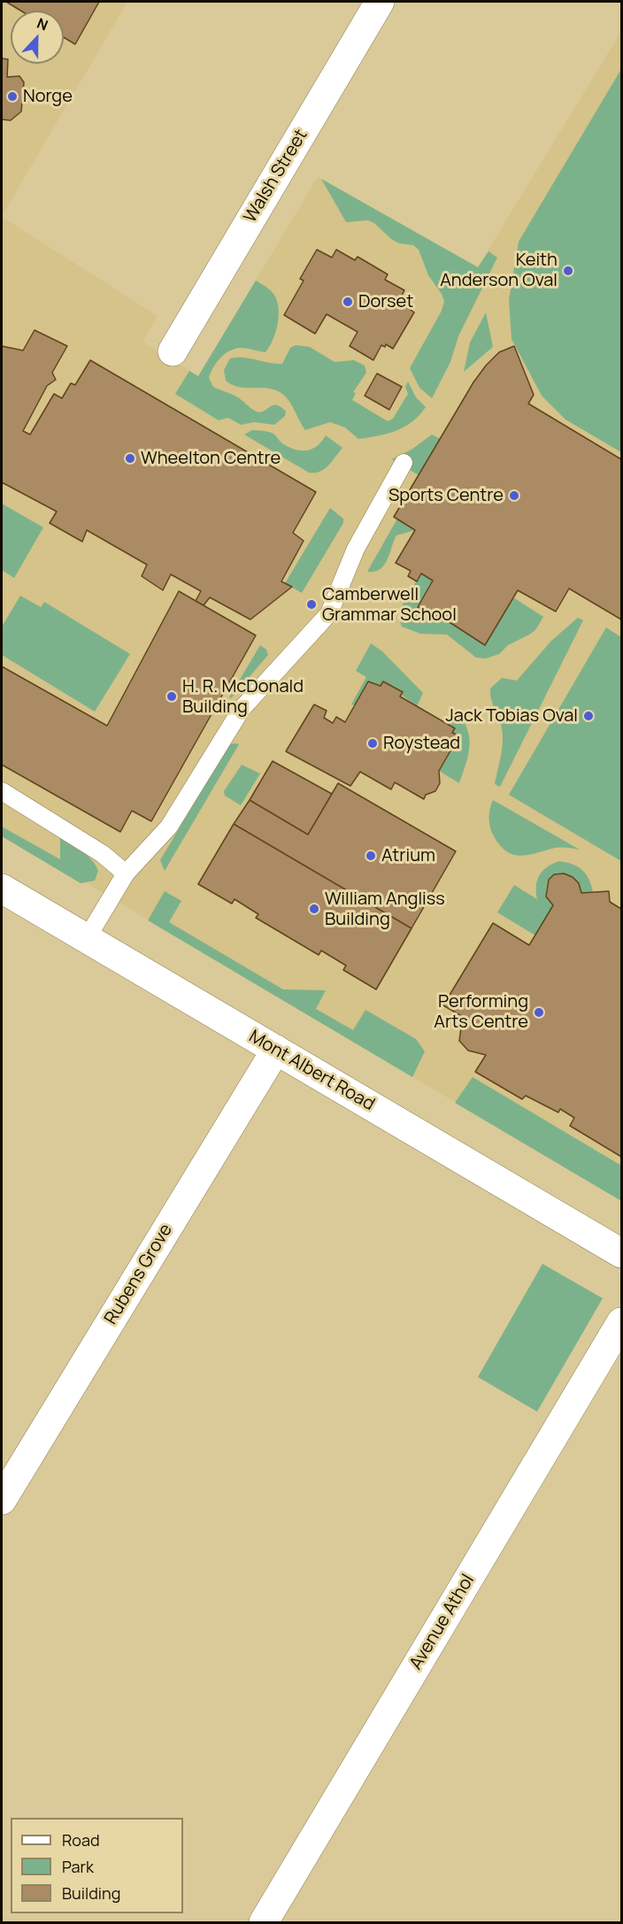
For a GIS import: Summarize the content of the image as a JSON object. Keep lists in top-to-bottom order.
{
  "streets": {
    "street": [
      "Walsh Street",
      "Mont Albert Road",
      "Rubens Grove",
      "Avenue Athol"
    ]
  },
  "crossings": [
    ["Mont Albert Road", "Rubens Grove"]
  ],
  "places": [
    "Norge",
    "Keith Anderson Oval",
    "Dorset",
    "Wheelton Centre",
    "Sports Centre",
    "Camberwell Grammar School",
    "H. R. McDonald Building",
    "Jack Tobias Oval",
    "Roystead",
    "Atrium",
    "William Angliss Building",
    "Performing Arts Centre"
  ],
  "legend": ["Road", "Park", "Building"],
  "north": "top"
}
